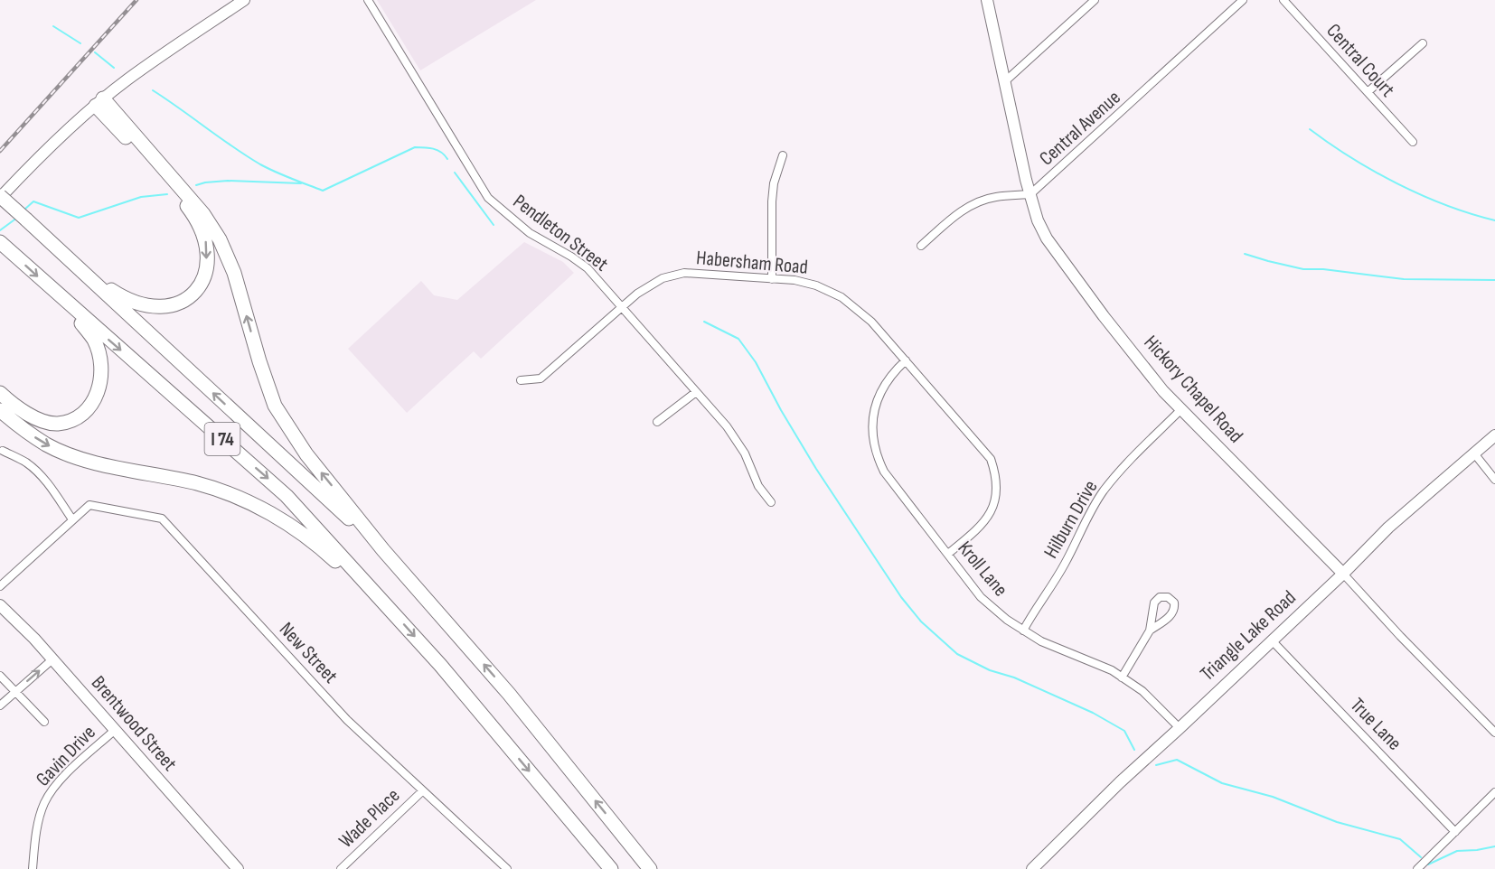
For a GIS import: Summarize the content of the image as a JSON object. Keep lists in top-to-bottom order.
{
  "streets": {
    "highway": ["I 74"],
    "street": [
      "Central Court",
      "Central Avenue",
      "Pendleton Street",
      "Habersham Road",
      "Hickory Chapel Road",
      "Hilburn Drive",
      "Kroll Lane",
      "Triangle Lake Road",
      "New Street",
      "Brentwood Street",
      "True Lane",
      "Gavin Drive",
      "Wade Place"
    ]
  },
  "crossings": [
    ["Central Avenue", "Hickory Chapel Road"],
    ["Pendleton Street", "Habersham Road"],
    ["Habersham Road", "Kroll Lane"],
    ["Hickory Chapel Road", "Hilburn Drive"],
    ["Hickory Chapel Road", "Triangle Lake Road"],
    ["Hilburn Drive", "Kroll Lane"],
    ["Kroll Lane", "Triangle Lake Road"],
    ["Triangle Lake Road", "True Lane"],
    ["New Street", "Wade Place"],
    ["Brentwood Street", "Gavin Drive"]
  ]
}
